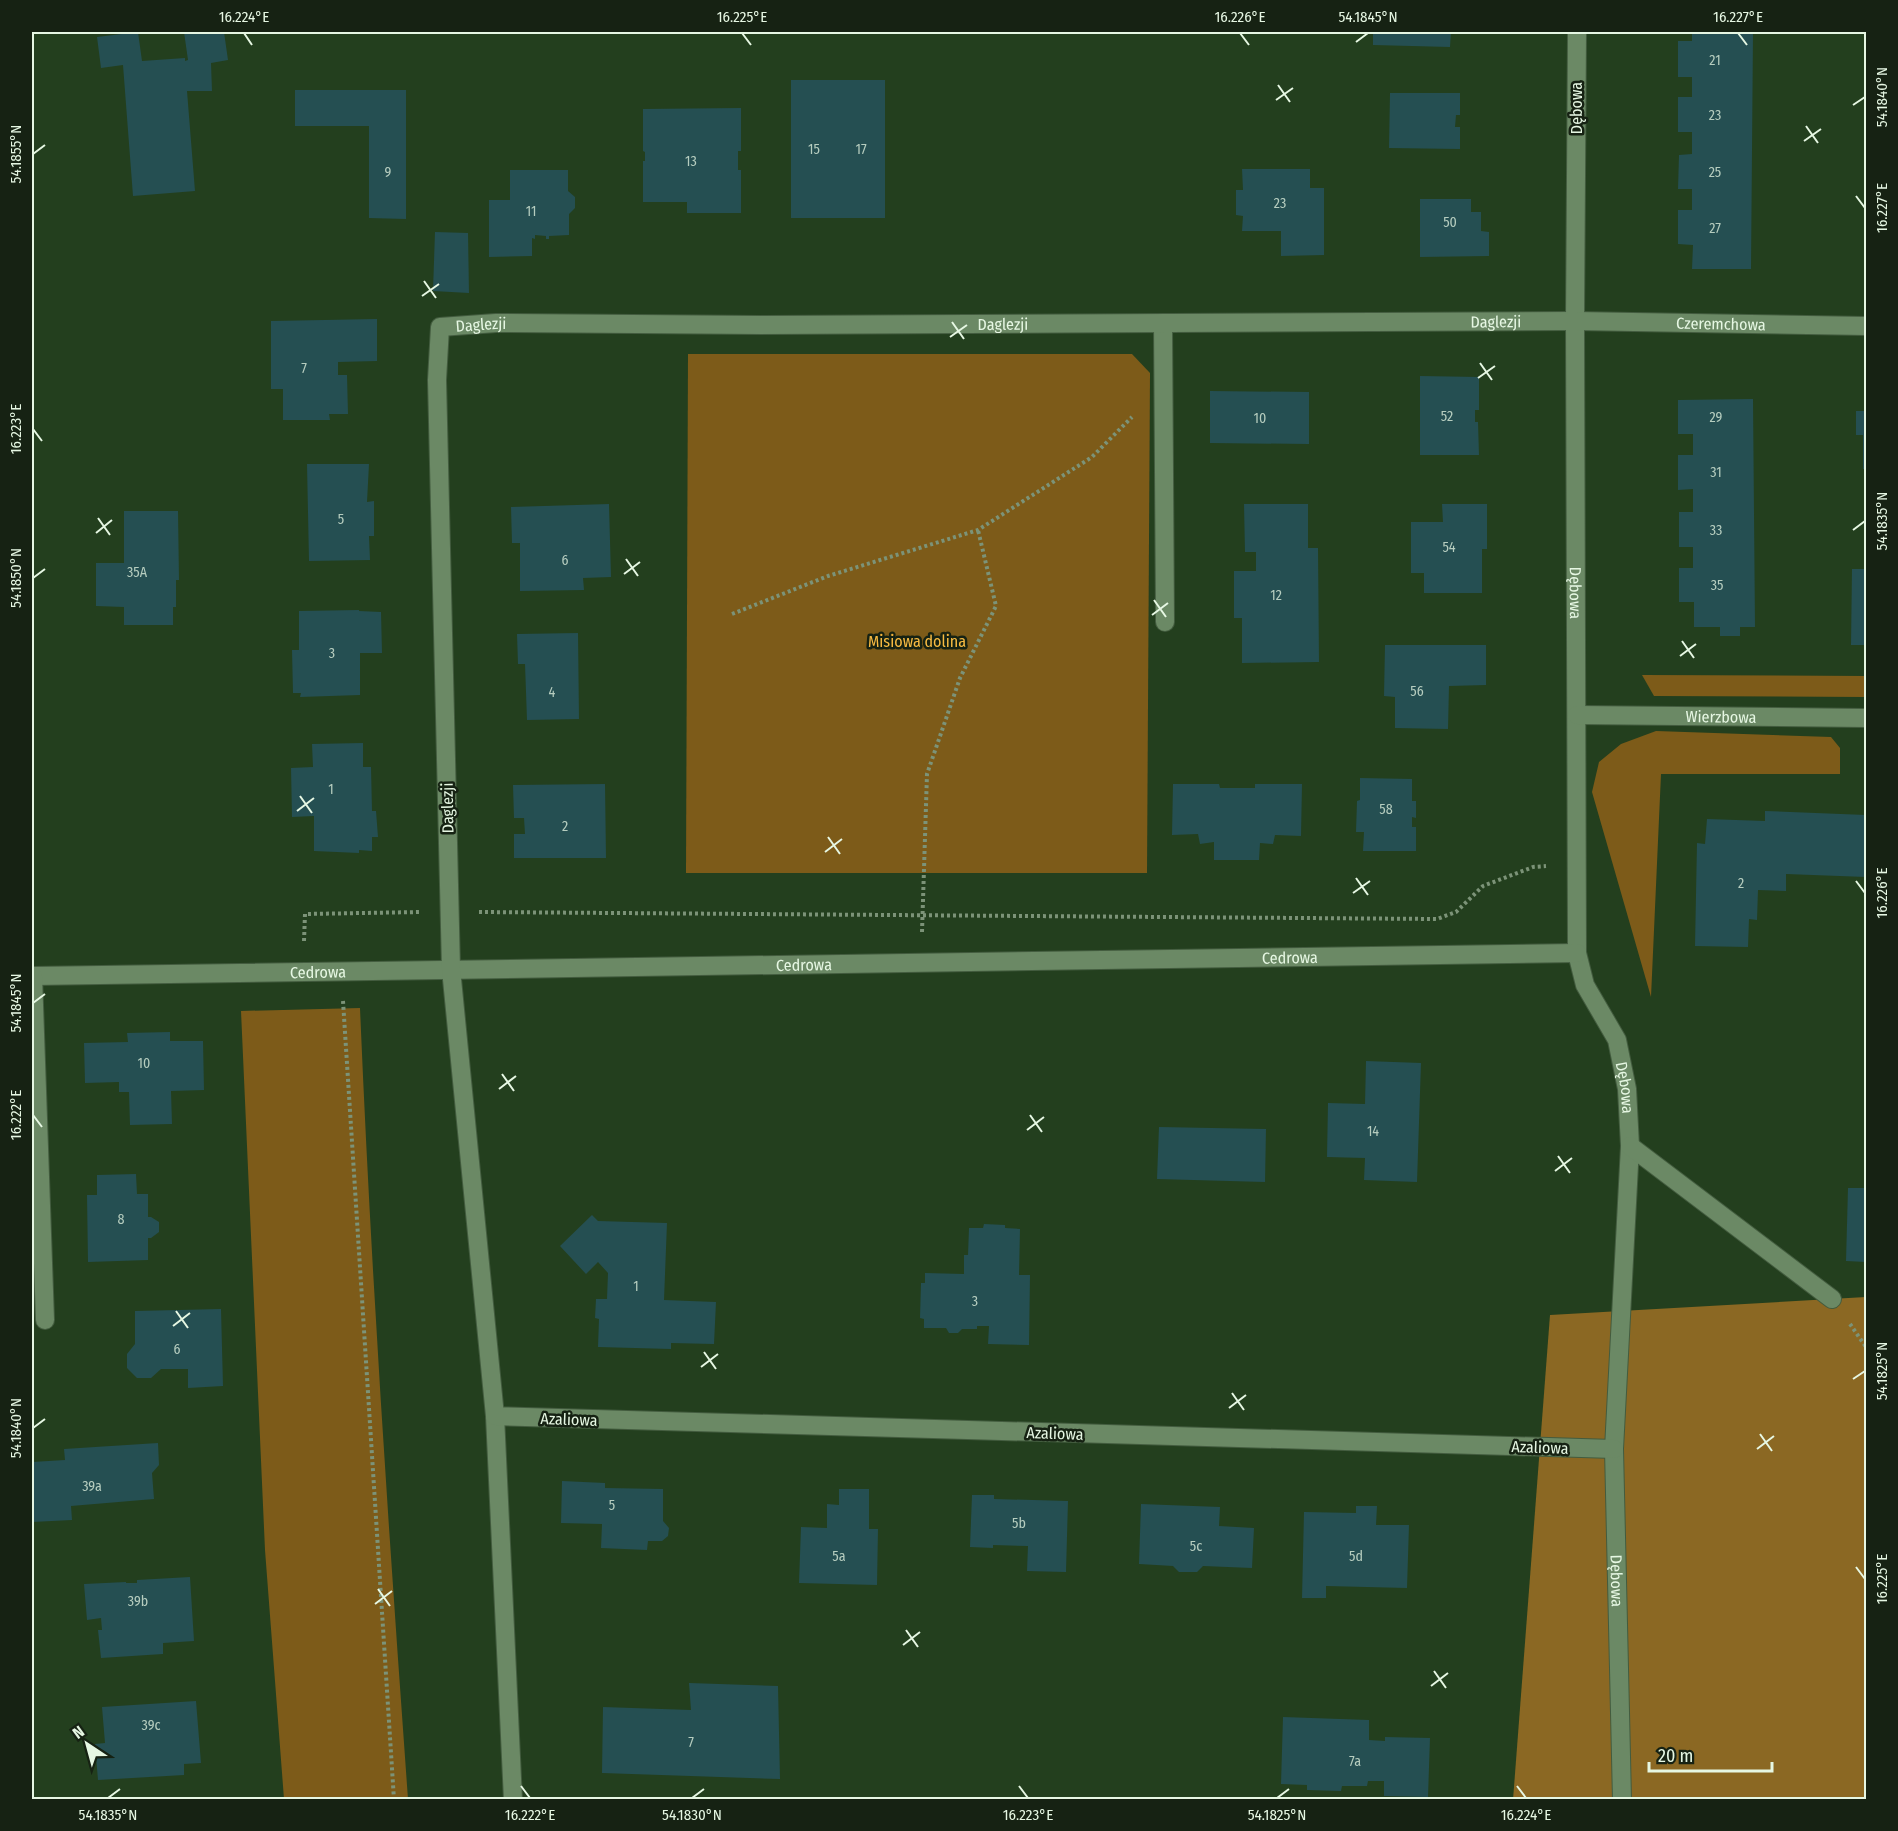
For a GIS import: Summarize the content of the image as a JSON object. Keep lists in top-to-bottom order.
{
  "streets": {
    "street": [
      "Dębowa",
      "Daglezji",
      "Czeremchowa",
      "Wierzbowa",
      "Cedrowa",
      "Azaliowa"
    ]
  },
  "crossings": [
    ["Dębowa", "Daglezji"],
    ["Dębowa", "Czeremchowa"],
    ["Dębowa", "Wierzbowa"],
    ["Dębowa", "Cedrowa"],
    ["Dębowa", "Azaliowa"],
    ["Daglezji", "Czeremchowa"],
    ["Daglezji", "Cedrowa"]
  ],
  "parks": ["Misiowa dolina"],
  "house_numbers": [
    "21",
    "23",
    "15",
    "17",
    "13",
    "9",
    "25",
    "23",
    "11",
    "50",
    "27",
    "7",
    "52",
    "29",
    "10",
    "31",
    "5",
    "33",
    "54",
    "6",
    "35A",
    "35",
    "12",
    "3",
    "56",
    "4",
    "1",
    "58",
    "2",
    "2",
    "10",
    "14",
    "8",
    "1",
    "3",
    "6",
    "39a",
    "5",
    "5b",
    "5c",
    "5a",
    "5d",
    "39b",
    "39c",
    "7",
    "7a"
  ],
  "scale_bar": "20 m",
  "north": "top left",
  "coordinates": [
    "16.224°E",
    "16.225°E",
    "16.226°E",
    "54.1845°N",
    "16.227°E",
    "54.1840°N",
    "54.1855°N",
    "16.223°E",
    "54.1835°N",
    "54.1850°N",
    "16.222°E",
    "54.1825°N",
    "54.1830°N"
  ]
}
